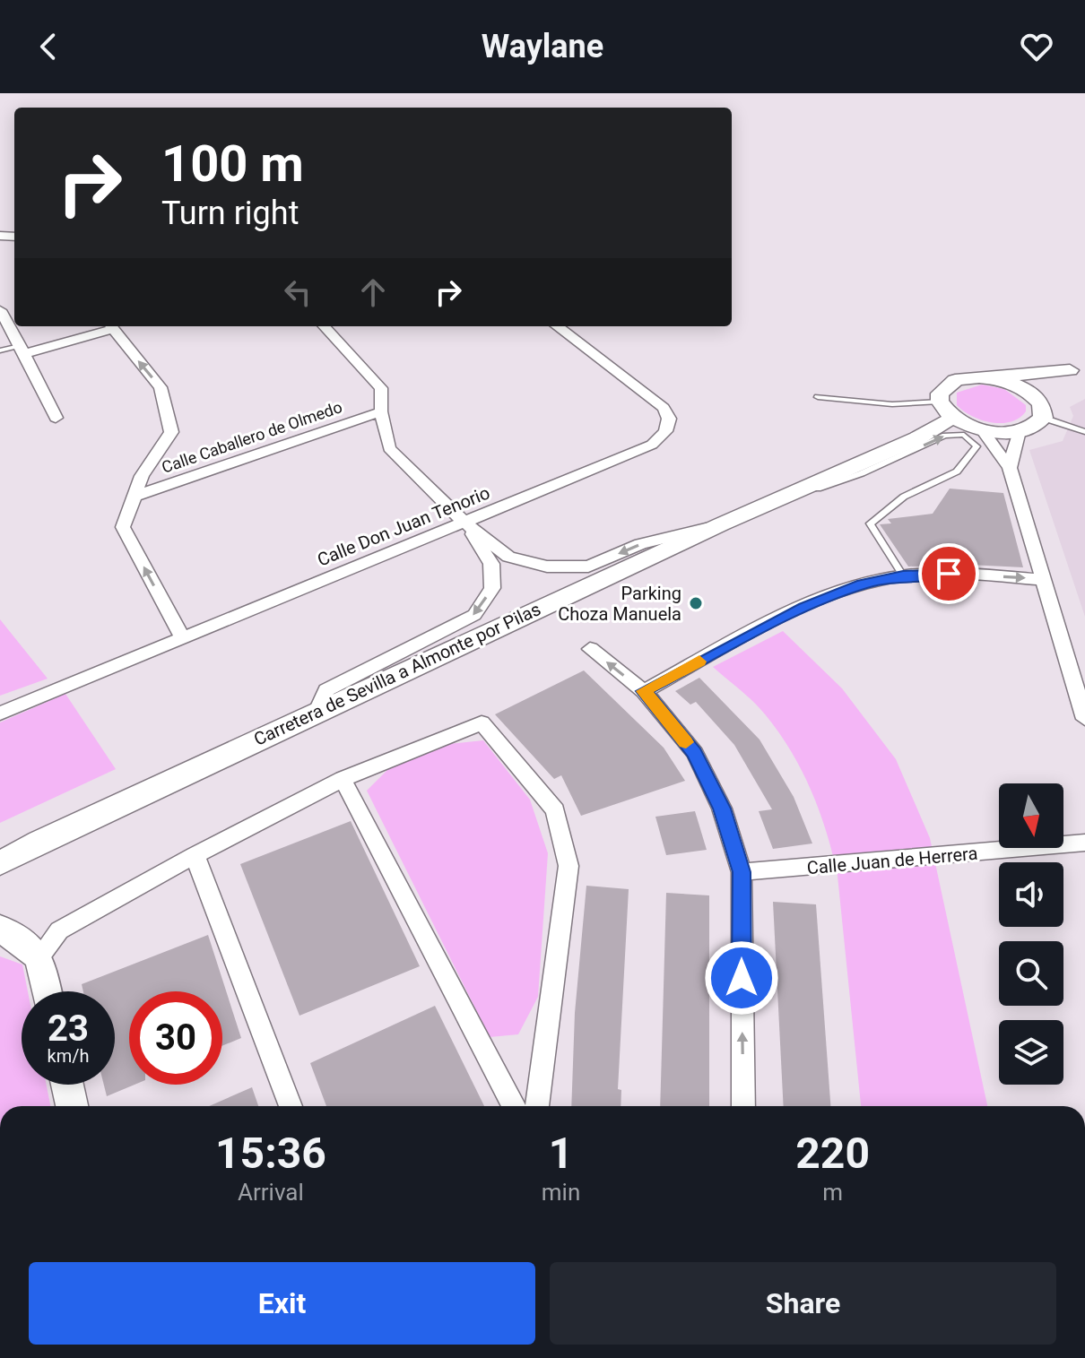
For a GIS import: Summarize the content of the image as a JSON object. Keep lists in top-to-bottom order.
{
  "streets": {
    "main road": ["Carretera de Sevilla a Almonte por Pilas"],
    "street": ["Calle Caballero de Olmedo", "Calle Don Juan Tenorio", "Calle Juan de Herrera"]
  },
  "places": ["Parking Choza Manuela"],
  "north": "bottom",
  "page": {
    "header": "Waylane",
    "turn": ["100 m", "Turn right"],
    "speed": "23 km/h",
    "limit": "30",
    "eta": [
      "15:36",
      "Arrival",
      "1",
      "min",
      "220",
      "m"
    ],
    "buttons": ["Exit", "Share"]
  }
}
